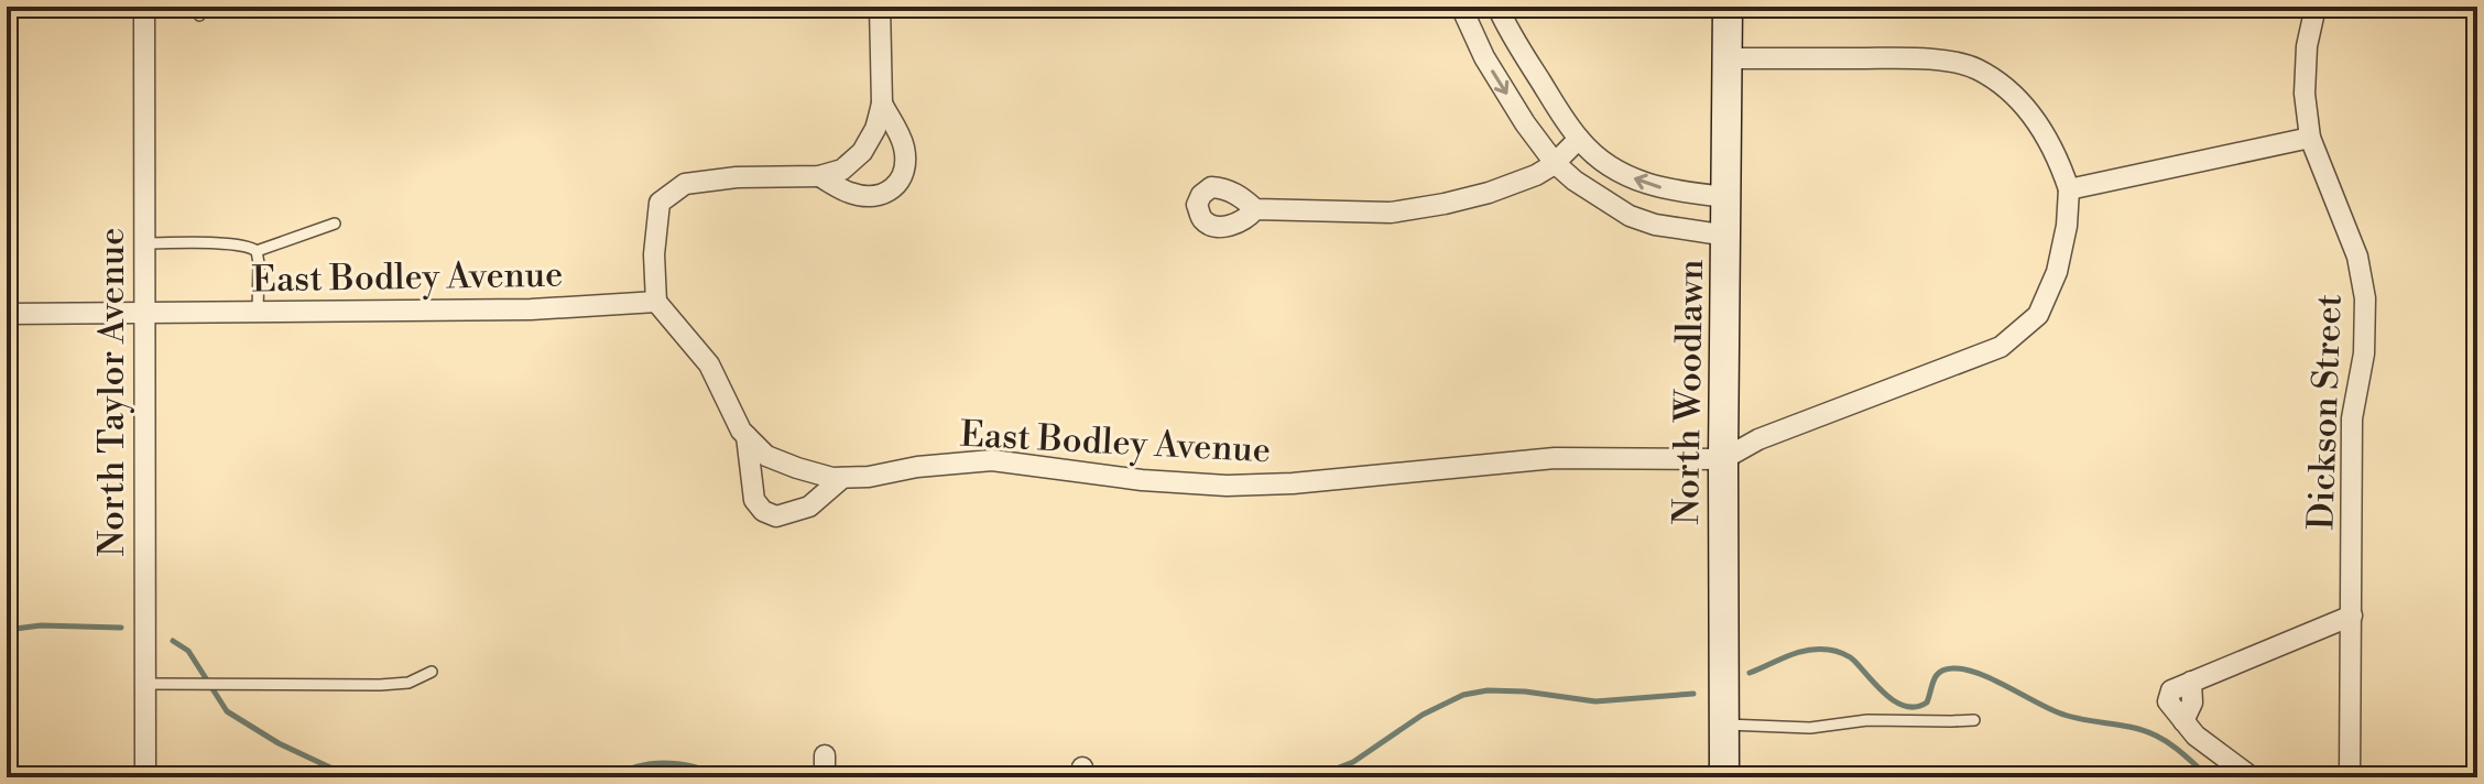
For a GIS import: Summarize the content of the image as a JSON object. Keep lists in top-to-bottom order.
{
  "streets": {
    "street": [
      "East Bodley Avenue",
      "North Taylor Avenue",
      "North Woodlawn",
      "Dickson Street"
    ]
  },
  "crossings": [
    ["East Bodley Avenue", "North Taylor Avenue"],
    ["East Bodley Avenue", "North Woodlawn"]
  ]
}
